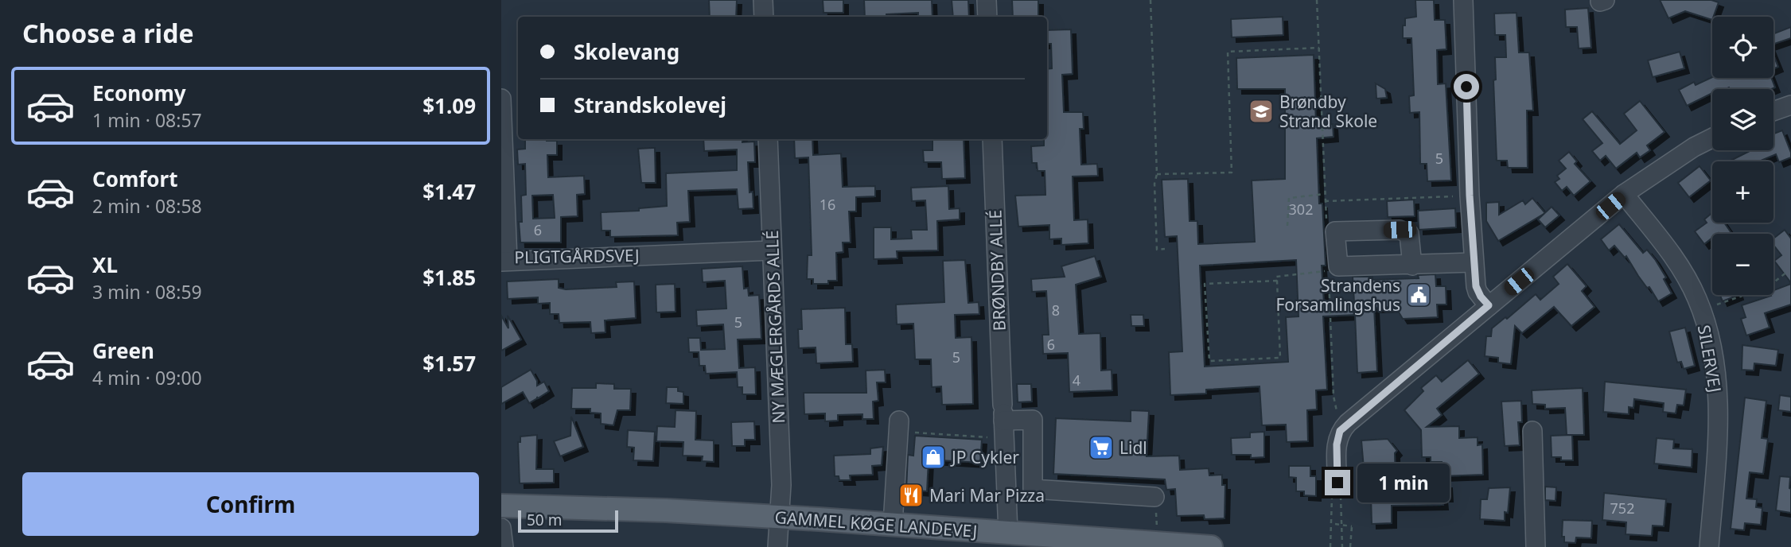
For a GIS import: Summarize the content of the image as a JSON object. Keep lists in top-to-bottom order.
{
  "streets": {
    "main road": ["GAMMEL KØGE LANDEVEJ"],
    "street": [
      "PLIGTGÅRDSVEJ",
      "BRØNDBY ALLÉ",
      "NY MÆGLERGÅRDS ALLÉ",
      "SILERVEJ"
    ]
  },
  "crossings": [
    ["PLIGTGÅRDSVEJ", "NY MÆGLERGÅRDS ALLÉ"],
    ["BRØNDBY ALLÉ", "GAMMEL KØGE LANDEVEJ"],
    ["NY MÆGLERGÅRDS ALLÉ", "GAMMEL KØGE LANDEVEJ"]
  ],
  "places": {
    "school or university": ["Brøndby Strand Skole"],
    "public building": ["Strandens Forsamlingshus"],
    "supermarket": ["Lidl"],
    "shop": ["JP Cykler"],
    "restaurant": ["Mari Mar Pizza"]
  },
  "house_numbers": [
    "5",
    "16",
    "302",
    "6",
    "8",
    "5",
    "6",
    "5",
    "4",
    "752"
  ],
  "scale_bar": "50 m",
  "page": {
    "heading": "Choose a ride",
    "map_buttons": ["+", "−"],
    "banner": ["Skolevang", "Strandskolevej"],
    "list": [
      {
        "name": "Economy",
        "note": "1 min · 08:57",
        "value": "$1.09"
      },
      {
        "name": "Comfort",
        "note": "2 min · 08:58",
        "value": "$1.47"
      },
      {
        "name": "XL",
        "note": "3 min · 08:59",
        "value": "$1.85"
      },
      {
        "name": "Green",
        "note": "4 min · 09:00",
        "value": "$1.57"
      }
    ],
    "buttons": "Confirm",
    "bubble": "1 min",
    "scale": "50 m"
  }
}
